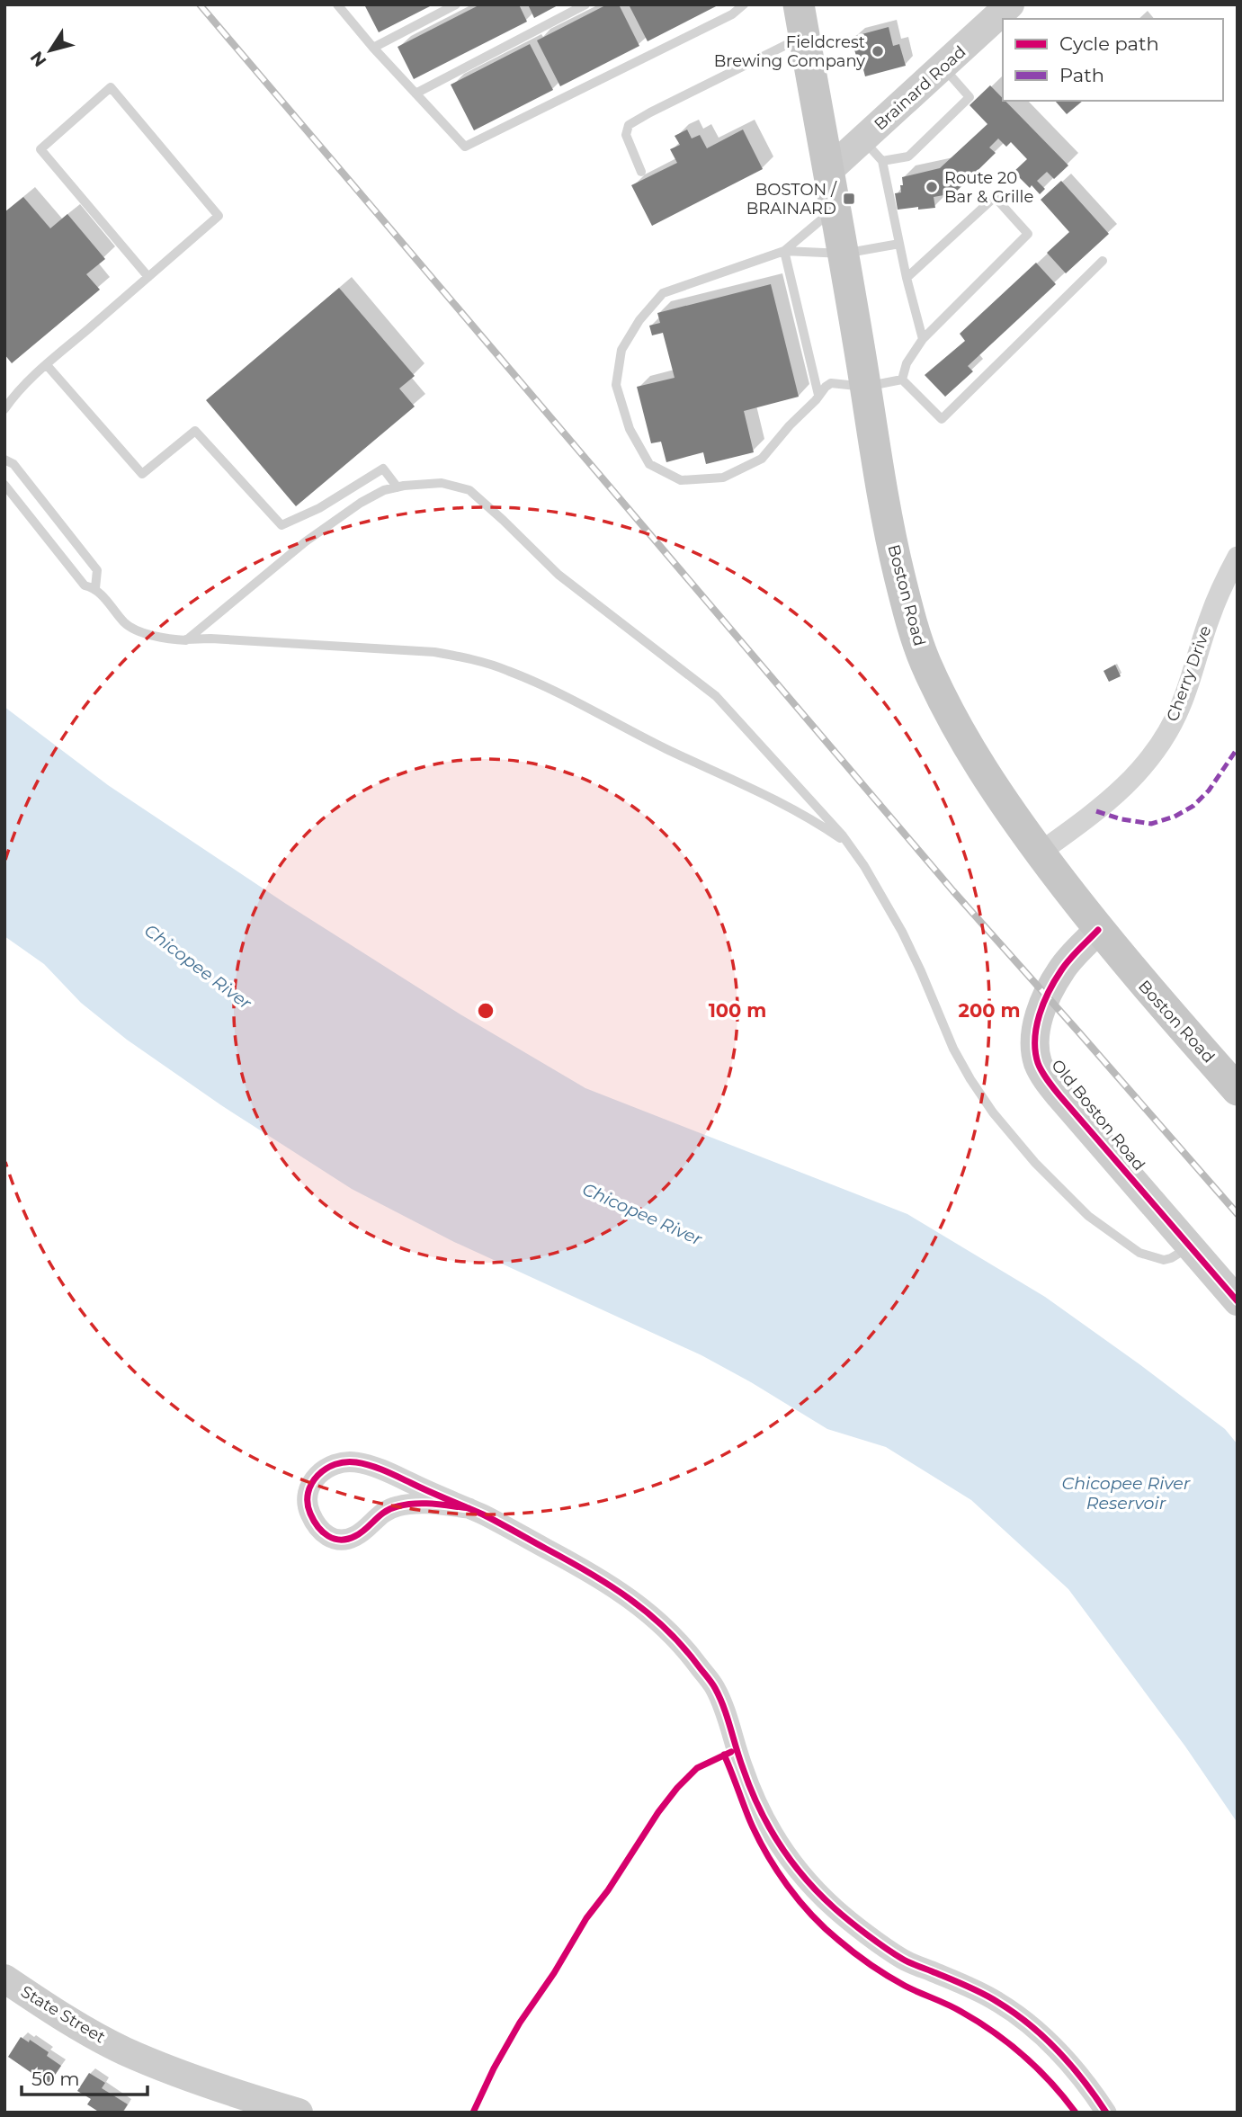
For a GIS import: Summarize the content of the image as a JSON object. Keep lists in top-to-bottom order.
{
  "streets": {
    "main road": ["Boston Road"],
    "street": [
      "Brainard Road",
      "Cherry Drive",
      "Old Boston Road",
      "State Street"
    ]
  },
  "crossings": [
    ["Brainard Road", "Boston Road"],
    ["Boston Road", "Cherry Drive"],
    ["Boston Road", "Old Boston Road"]
  ],
  "water": ["Chicopee River", "Chicopee River Reservoir"],
  "places": {
    "other": ["Fieldcrest Brewing Company", "Route 20 Bar & Grille"],
    "transit": ["BOSTON / BRAINARD"]
  },
  "legend": ["Cycle path", "Path"],
  "scale_bar": "50 m",
  "north": "bottom left",
  "rings": ["100 m", "200 m"]
}
